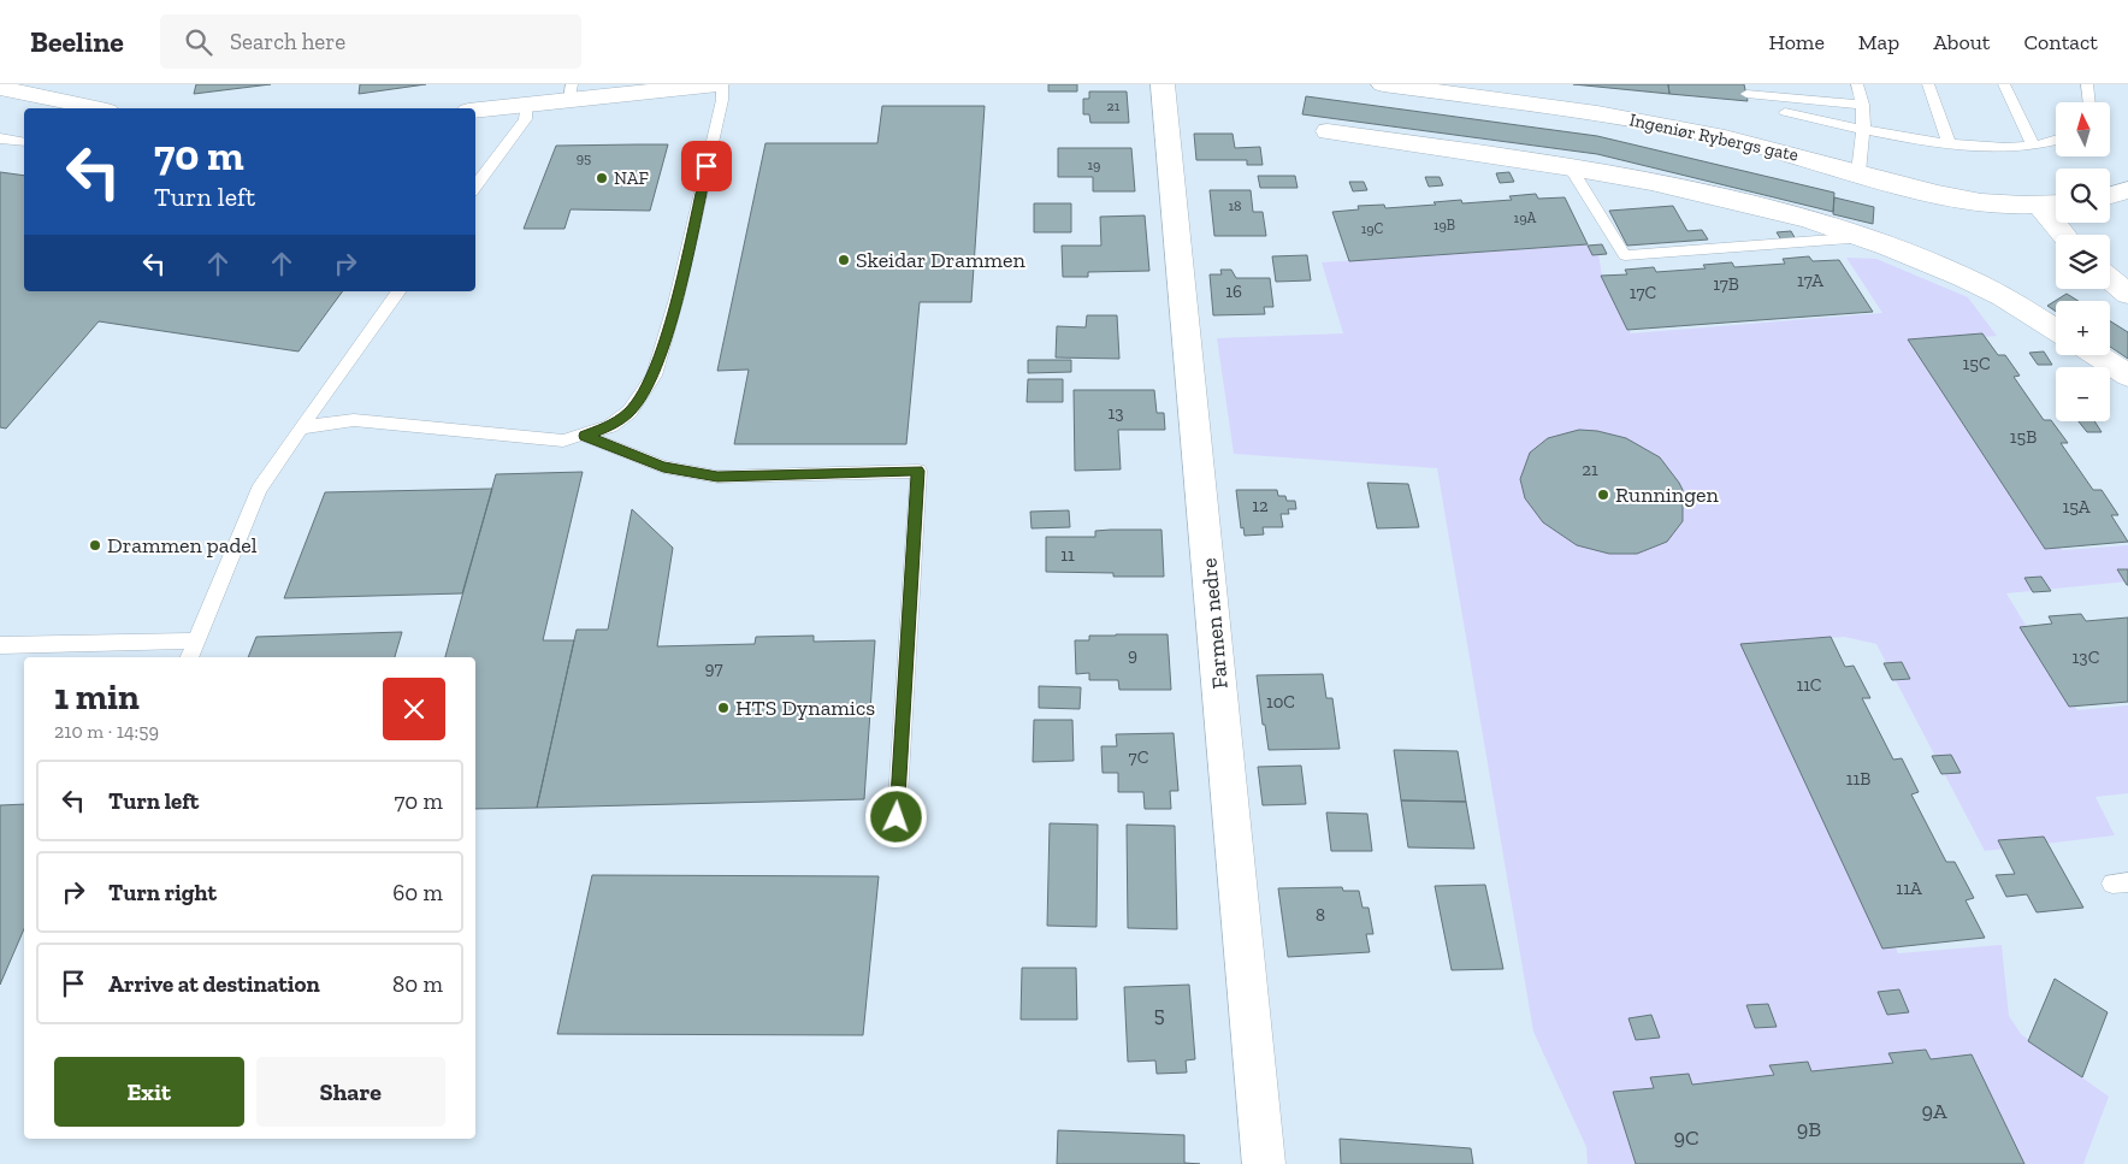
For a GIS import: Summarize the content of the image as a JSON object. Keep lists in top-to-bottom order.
{
  "streets": {
    "street": ["Ingeniør Rybergs gate", "Farmen nedre"]
  },
  "places": [
    "NAF",
    "Skeidar Drammen",
    "Runningen",
    "Drammen padel",
    "HTS Dynamics"
  ],
  "house_numbers": [
    "21",
    "95",
    "19",
    "18",
    "19A",
    "19B",
    "19C",
    "17A",
    "17B",
    "16",
    "17C",
    "15C",
    "13",
    "15B",
    "21",
    "12",
    "15A",
    "11",
    "9",
    "13C",
    "97",
    "11C",
    "10C",
    "7C",
    "11B",
    "11A",
    "8",
    "5",
    "9A",
    "9B",
    "9C"
  ],
  "north": "top",
  "page": {
    "header": "Beeline",
    "search": "Search here",
    "nav": [
      "Home",
      "Map",
      "About",
      "Contact"
    ],
    "map_buttons": ["+", "−"],
    "turn": ["70 m", "Turn left"],
    "heading": ["1 min", "210 m · 14:59"],
    "list": [
      {
        "name": "Turn left",
        "value": "70 m"
      },
      {
        "name": "Turn right",
        "value": "60 m"
      },
      {
        "name": "Arrive at destination",
        "value": "80 m"
      }
    ],
    "buttons": ["Exit", "Share"]
  }
}
